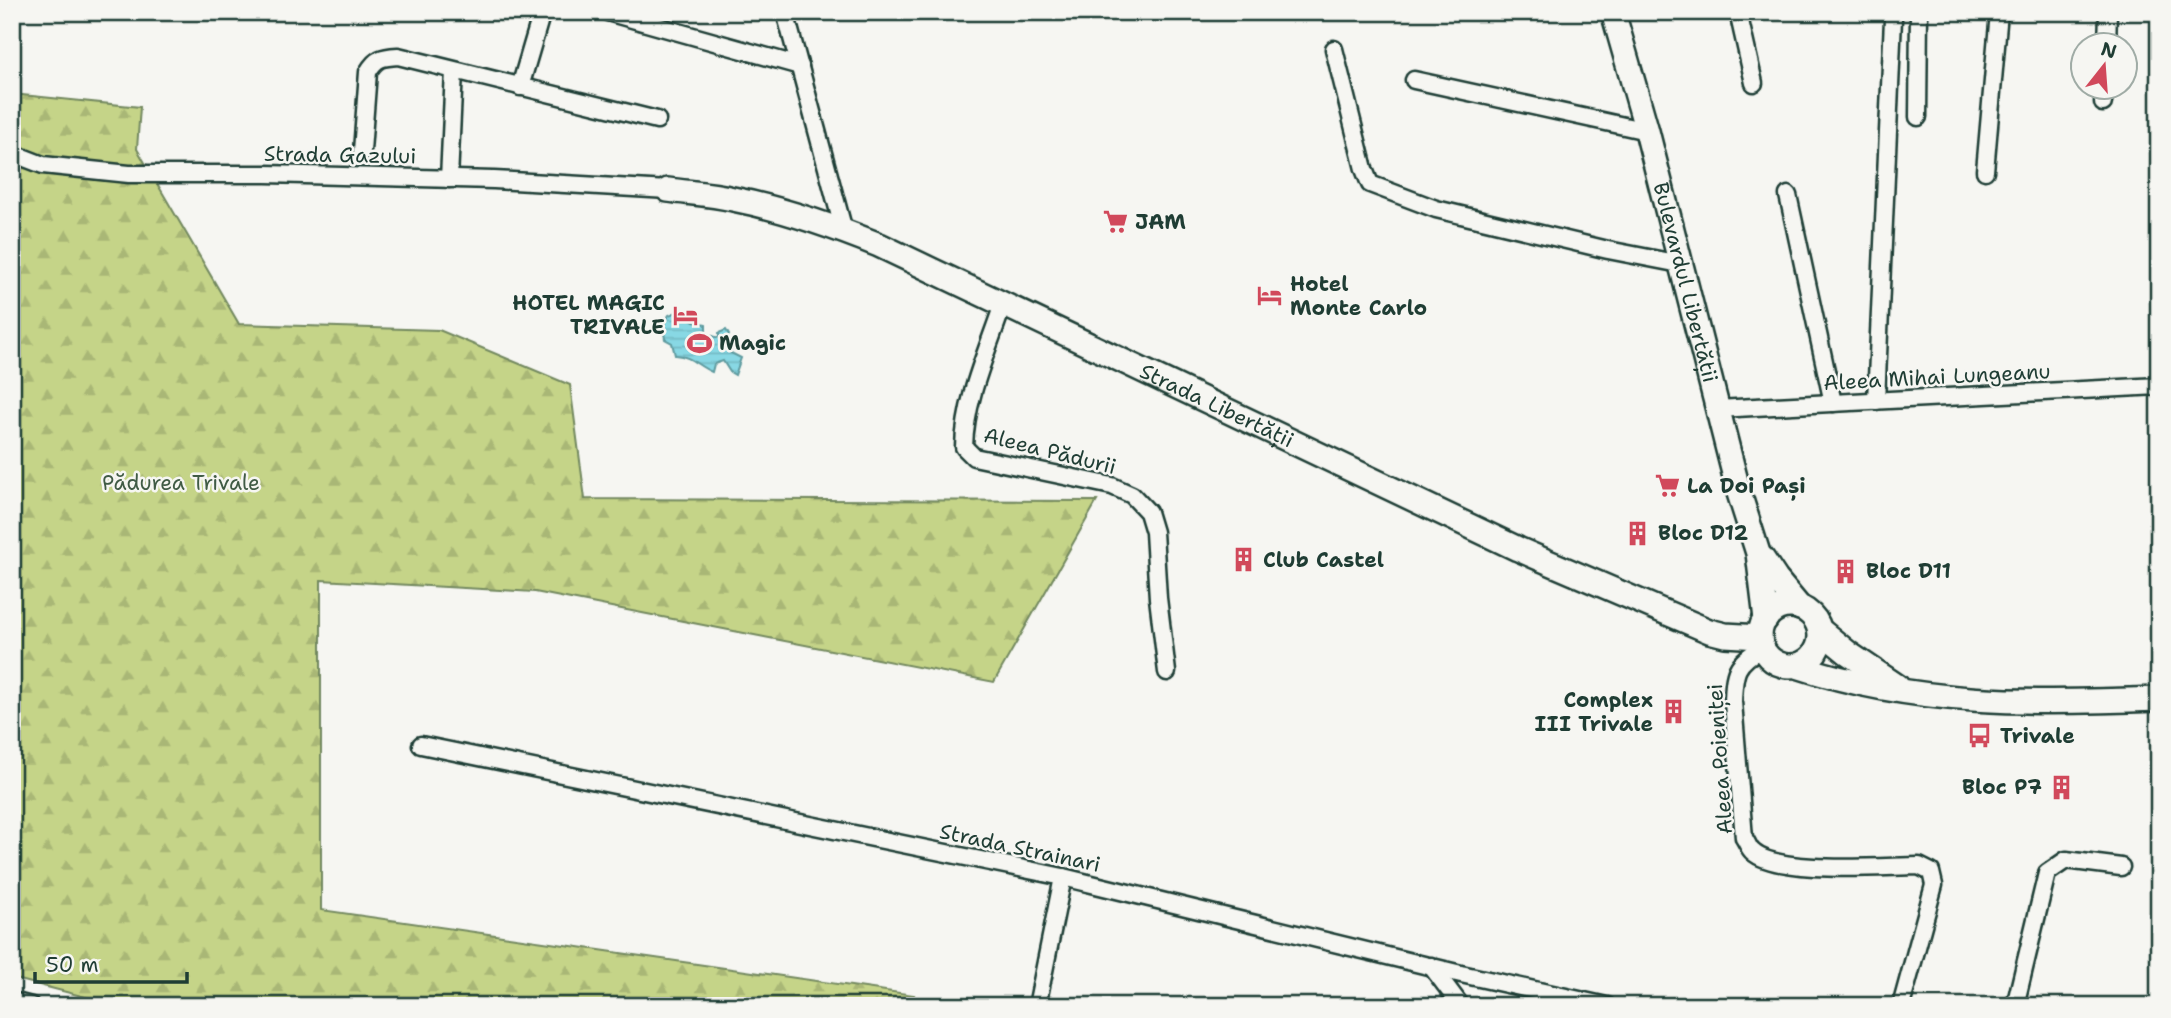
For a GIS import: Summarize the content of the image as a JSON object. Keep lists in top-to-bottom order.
{
  "streets": {
    "main road": ["Bulevardul Libertății", "Strada Libertății"],
    "street": [
      "Strada Gazului",
      "Aleea Mihai Lungeanu",
      "Aleea Pădurii",
      "Aleea Poieniței",
      "Strada Strainari"
    ]
  },
  "crossings": [
    ["Strada Gazului", "Strada Libertății"],
    ["Bulevardul Libertății", "Aleea Mihai Lungeanu"],
    ["Bulevardul Libertății", "Strada Libertății"],
    ["Bulevardul Libertății", "Aleea Poieniței"],
    ["Strada Libertății", "Aleea Pădurii"],
    ["Strada Libertății", "Aleea Poieniței"]
  ],
  "parks": ["Pădurea Trivale"],
  "places": {
    "supermarket": ["JAM", "La Doi Pași"],
    "hotel": ["Hotel Monte Carlo", "HOTEL MAGIC TRIVALE"],
    "sports": ["Magic"],
    "building": [
      "Bloc D12",
      "Club Castel",
      "Bloc D11",
      "Complex III Trivale",
      "Bloc P7"
    ],
    "bus stop": ["Trivale"]
  },
  "scale_bar": "50 m",
  "north": "top"
}
